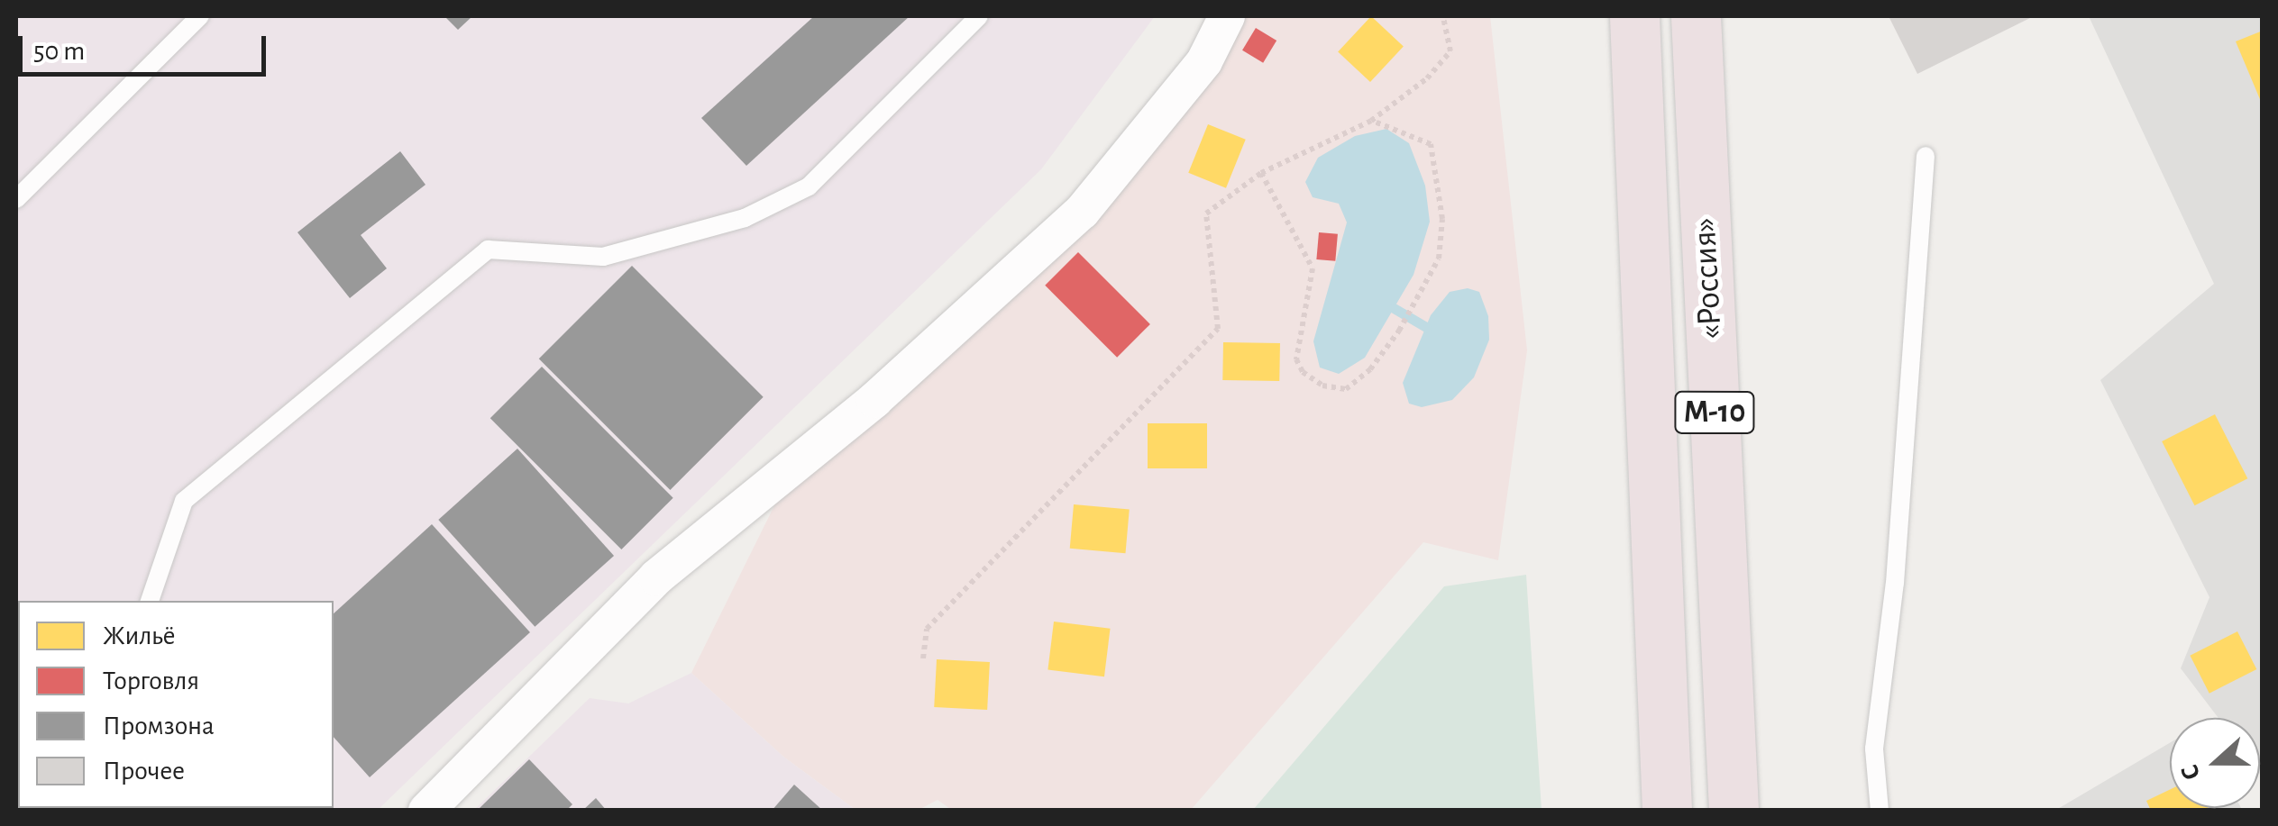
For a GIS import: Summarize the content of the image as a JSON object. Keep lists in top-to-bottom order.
{
  "streets": {
    "highway": ["«Россия»", "М-10"]
  },
  "legend": [
    "Жильё",
    "Торговля",
    "Промзона",
    "Прочее"
  ],
  "scale_bar": "50 m",
  "north": "left"
}
